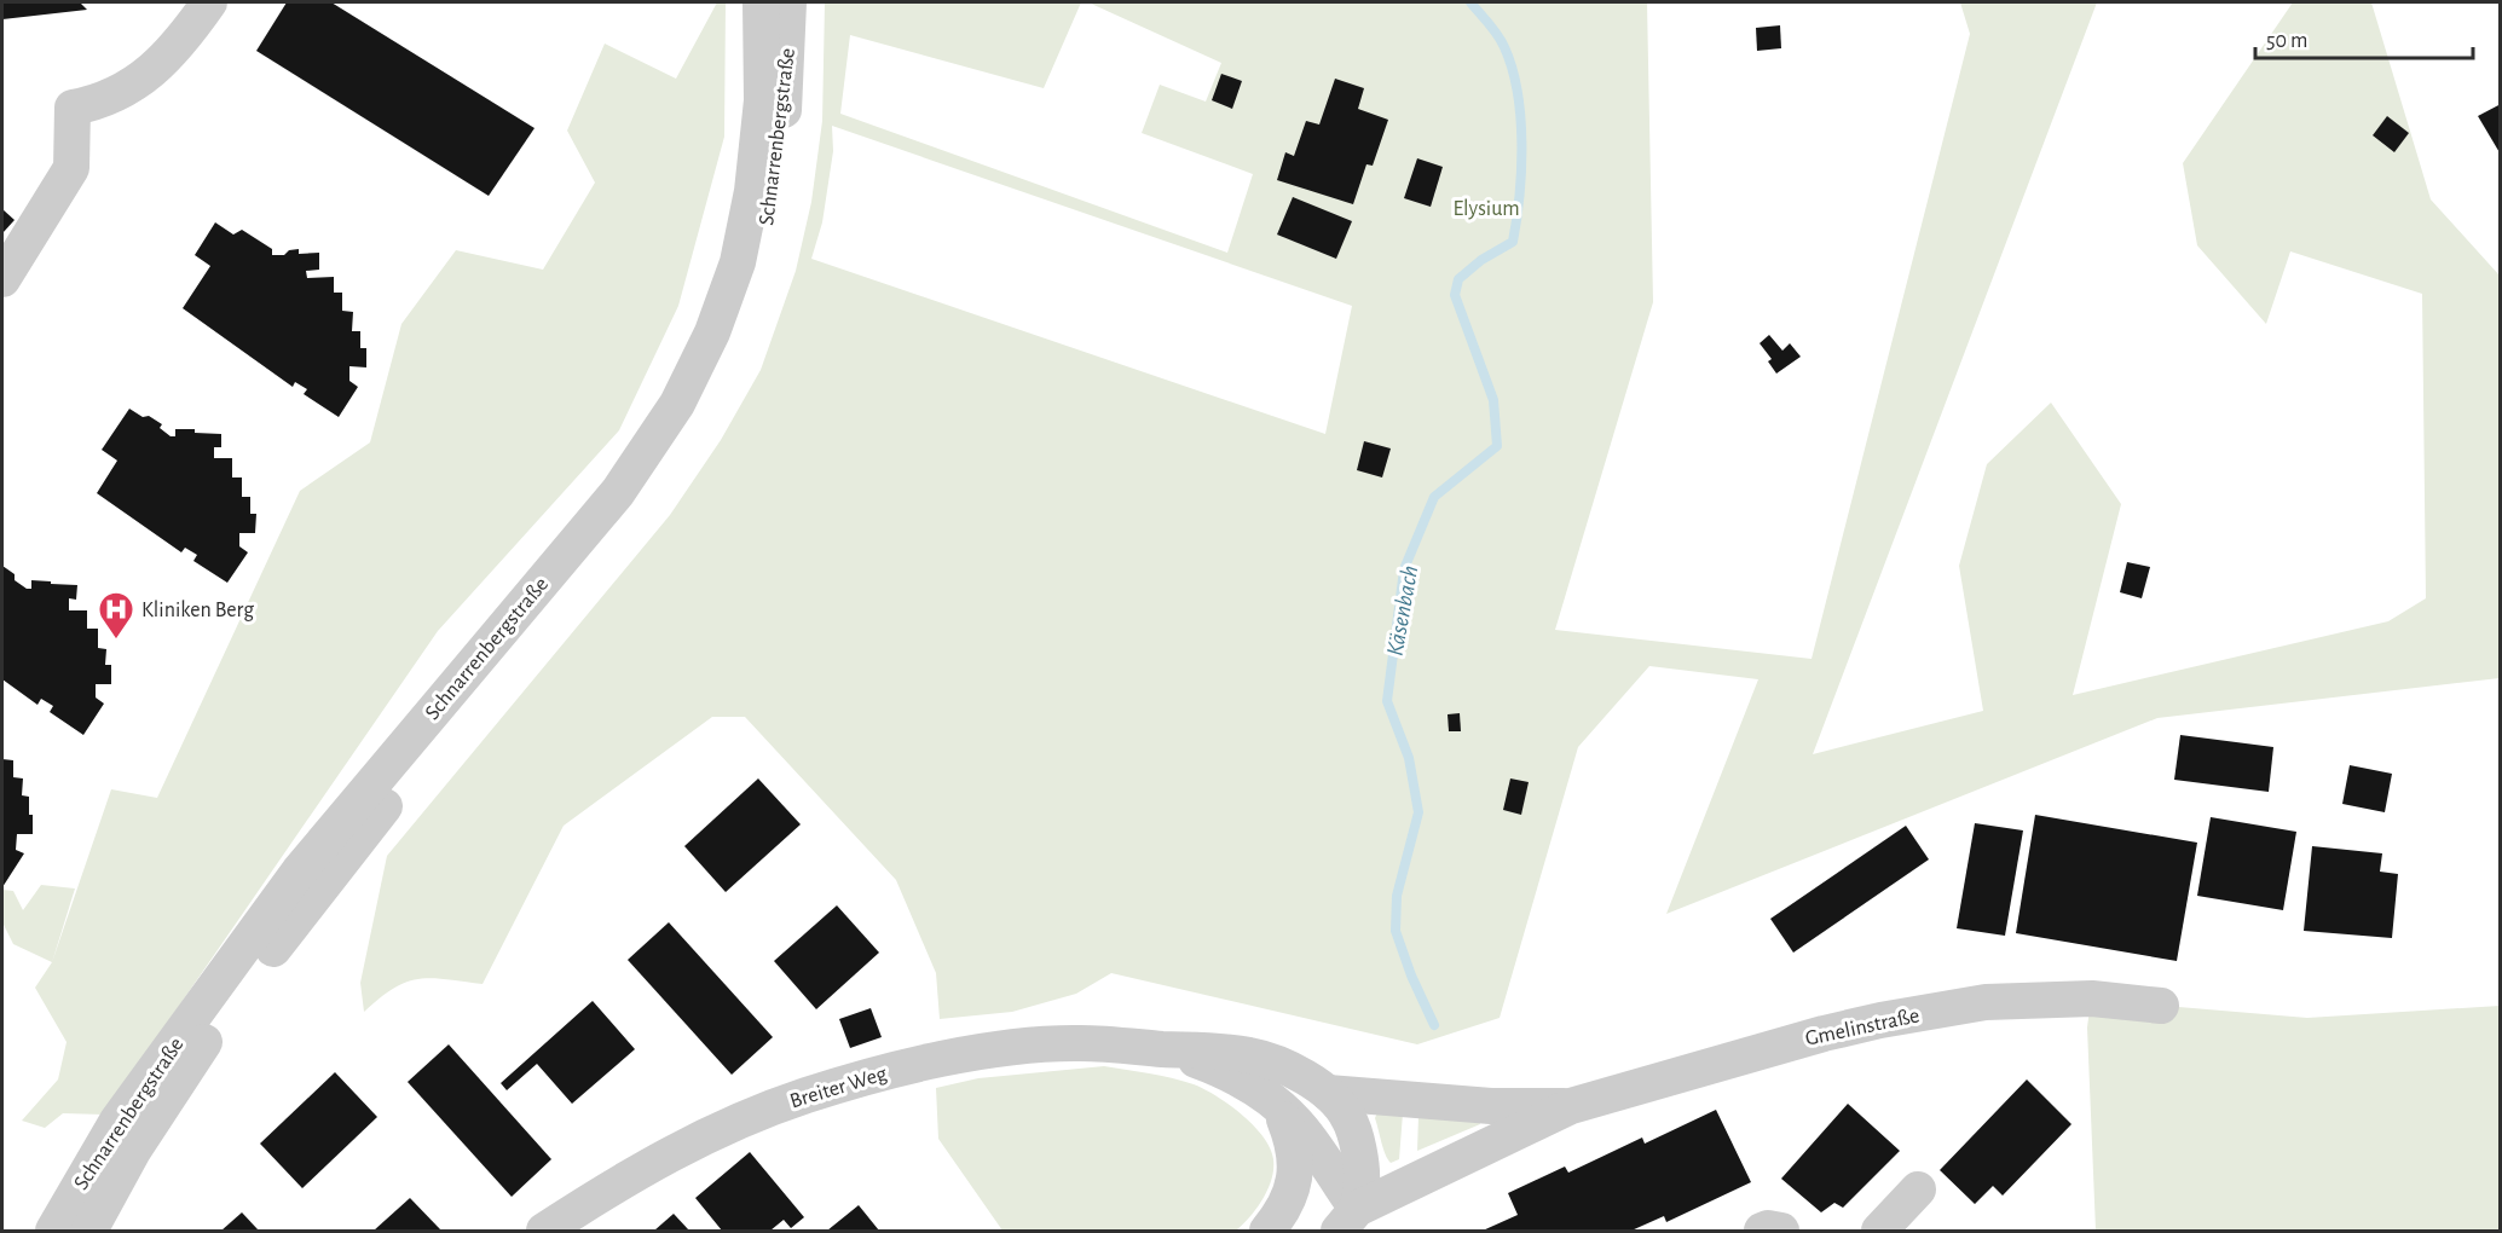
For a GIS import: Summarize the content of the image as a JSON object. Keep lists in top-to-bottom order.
{
  "streets": {
    "street": ["Schnarrenbergstraße", "Gmelinstraße", "Breiter Weg"]
  },
  "crossings": [
    ["Gmelinstraße", "Breiter Weg"]
  ],
  "water": ["Käsenbach"],
  "parks": ["Elysium"],
  "places": {
    "hospital": ["Kliniken Berg"]
  },
  "scale_bar": "50 m"
}
